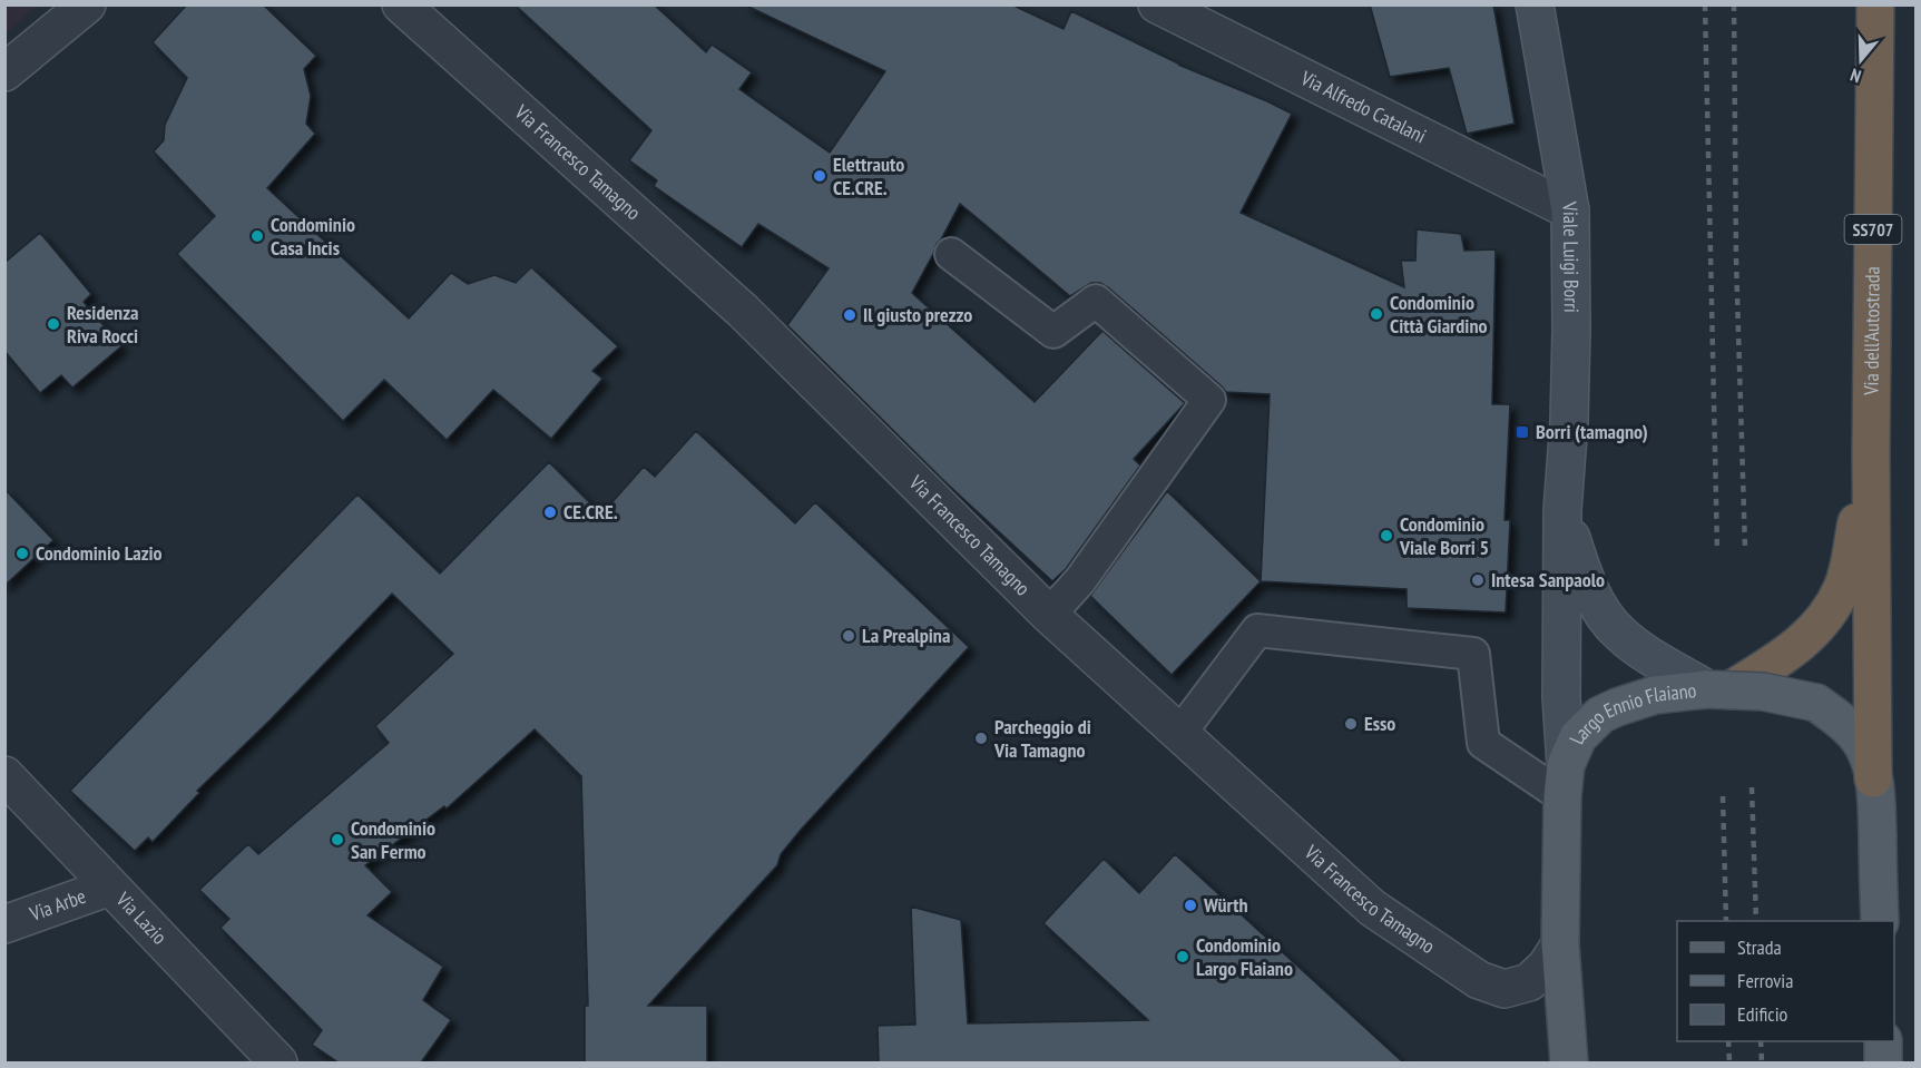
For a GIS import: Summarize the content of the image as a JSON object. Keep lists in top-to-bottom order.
{
  "streets": {
    "highway": ["SS707", "Via dell'Autostrada"],
    "main road": ["Viale Luigi Borri", "Largo Ennio Flaiano"],
    "street": [
      "Via Alfredo Catalani",
      "Via Francesco Tamagno",
      "Via Arbe",
      "Via Lazio"
    ]
  },
  "crossings": [
    ["Via Alfredo Catalani", "Viale Luigi Borri"],
    ["Via Francesco Tamagno", "Largo Ennio Flaiano"],
    ["SS707", "Viale Luigi Borri"],
    ["SS707", "Via dell'Autostrada"],
    ["SS707", "Largo Ennio Flaiano"],
    ["Viale Luigi Borri", "Largo Ennio Flaiano"],
    ["Via Arbe", "Via Lazio"]
  ],
  "places": {
    "other": [
      "Elettrauto CE.CRE.",
      "Condominio Casa Incis",
      "Condominio Città Giardino",
      "Il giusto prezzo",
      "Residenza Riva Rocci",
      "CE.CRE.",
      "Condominio Viale Borri 5",
      "Condominio Lazio",
      "Intesa Sanpaolo",
      "La Prealpina",
      "Esso",
      "Parcheggio di Via Tamagno",
      "Condominio San Fermo",
      "Würth",
      "Condominio Largo Flaiano"
    ],
    "transit": ["Borri (tamagno)"]
  },
  "legend": ["Strada", "Ferrovia", "Edificio"],
  "north": "bottom"
}
